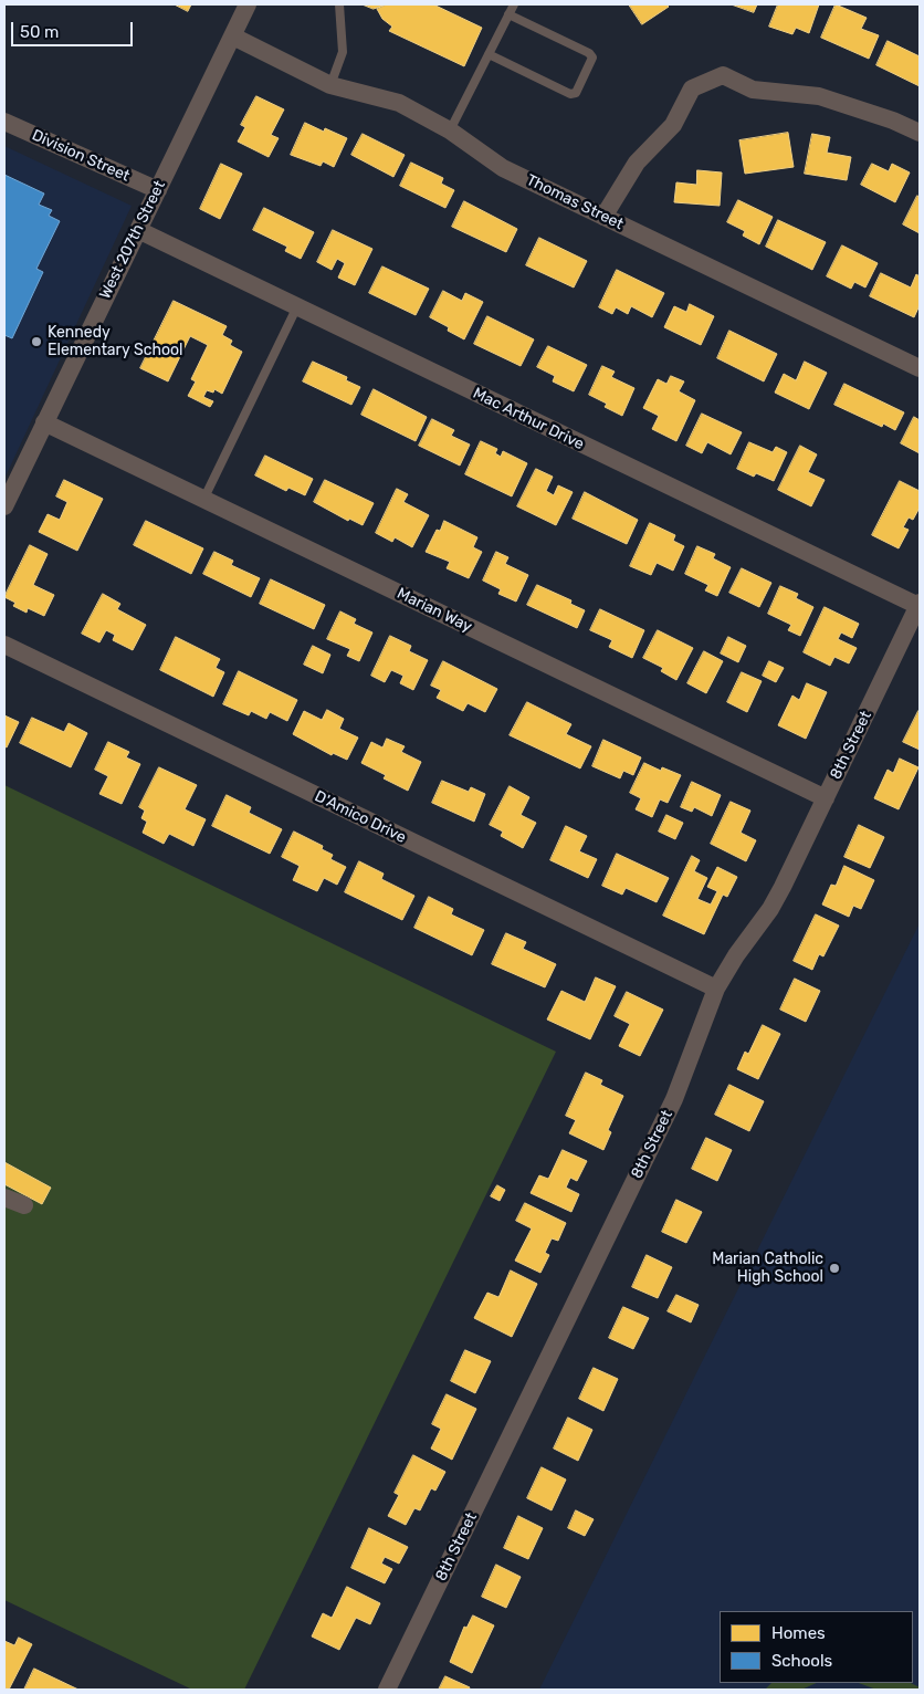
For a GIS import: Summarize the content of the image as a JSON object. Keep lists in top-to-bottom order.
{
  "streets": {
    "street": [
      "Division Street",
      "Thomas Street",
      "West 207th Street",
      "Mac Arthur Drive",
      "Marian Way",
      "8th Street",
      "D'Amico Drive"
    ]
  },
  "crossings": [
    ["Division Street", "West 207th Street"],
    ["Thomas Street", "West 207th Street"],
    ["West 207th Street", "Mac Arthur Drive"],
    ["West 207th Street", "Marian Way"],
    ["Mac Arthur Drive", "8th Street"],
    ["Marian Way", "8th Street"],
    ["8th Street", "D'Amico Drive"]
  ],
  "places": ["Kennedy Elementary School", "Marian Catholic High School"],
  "legend": ["Homes", "Schools"],
  "scale_bar": "50 m"
}
